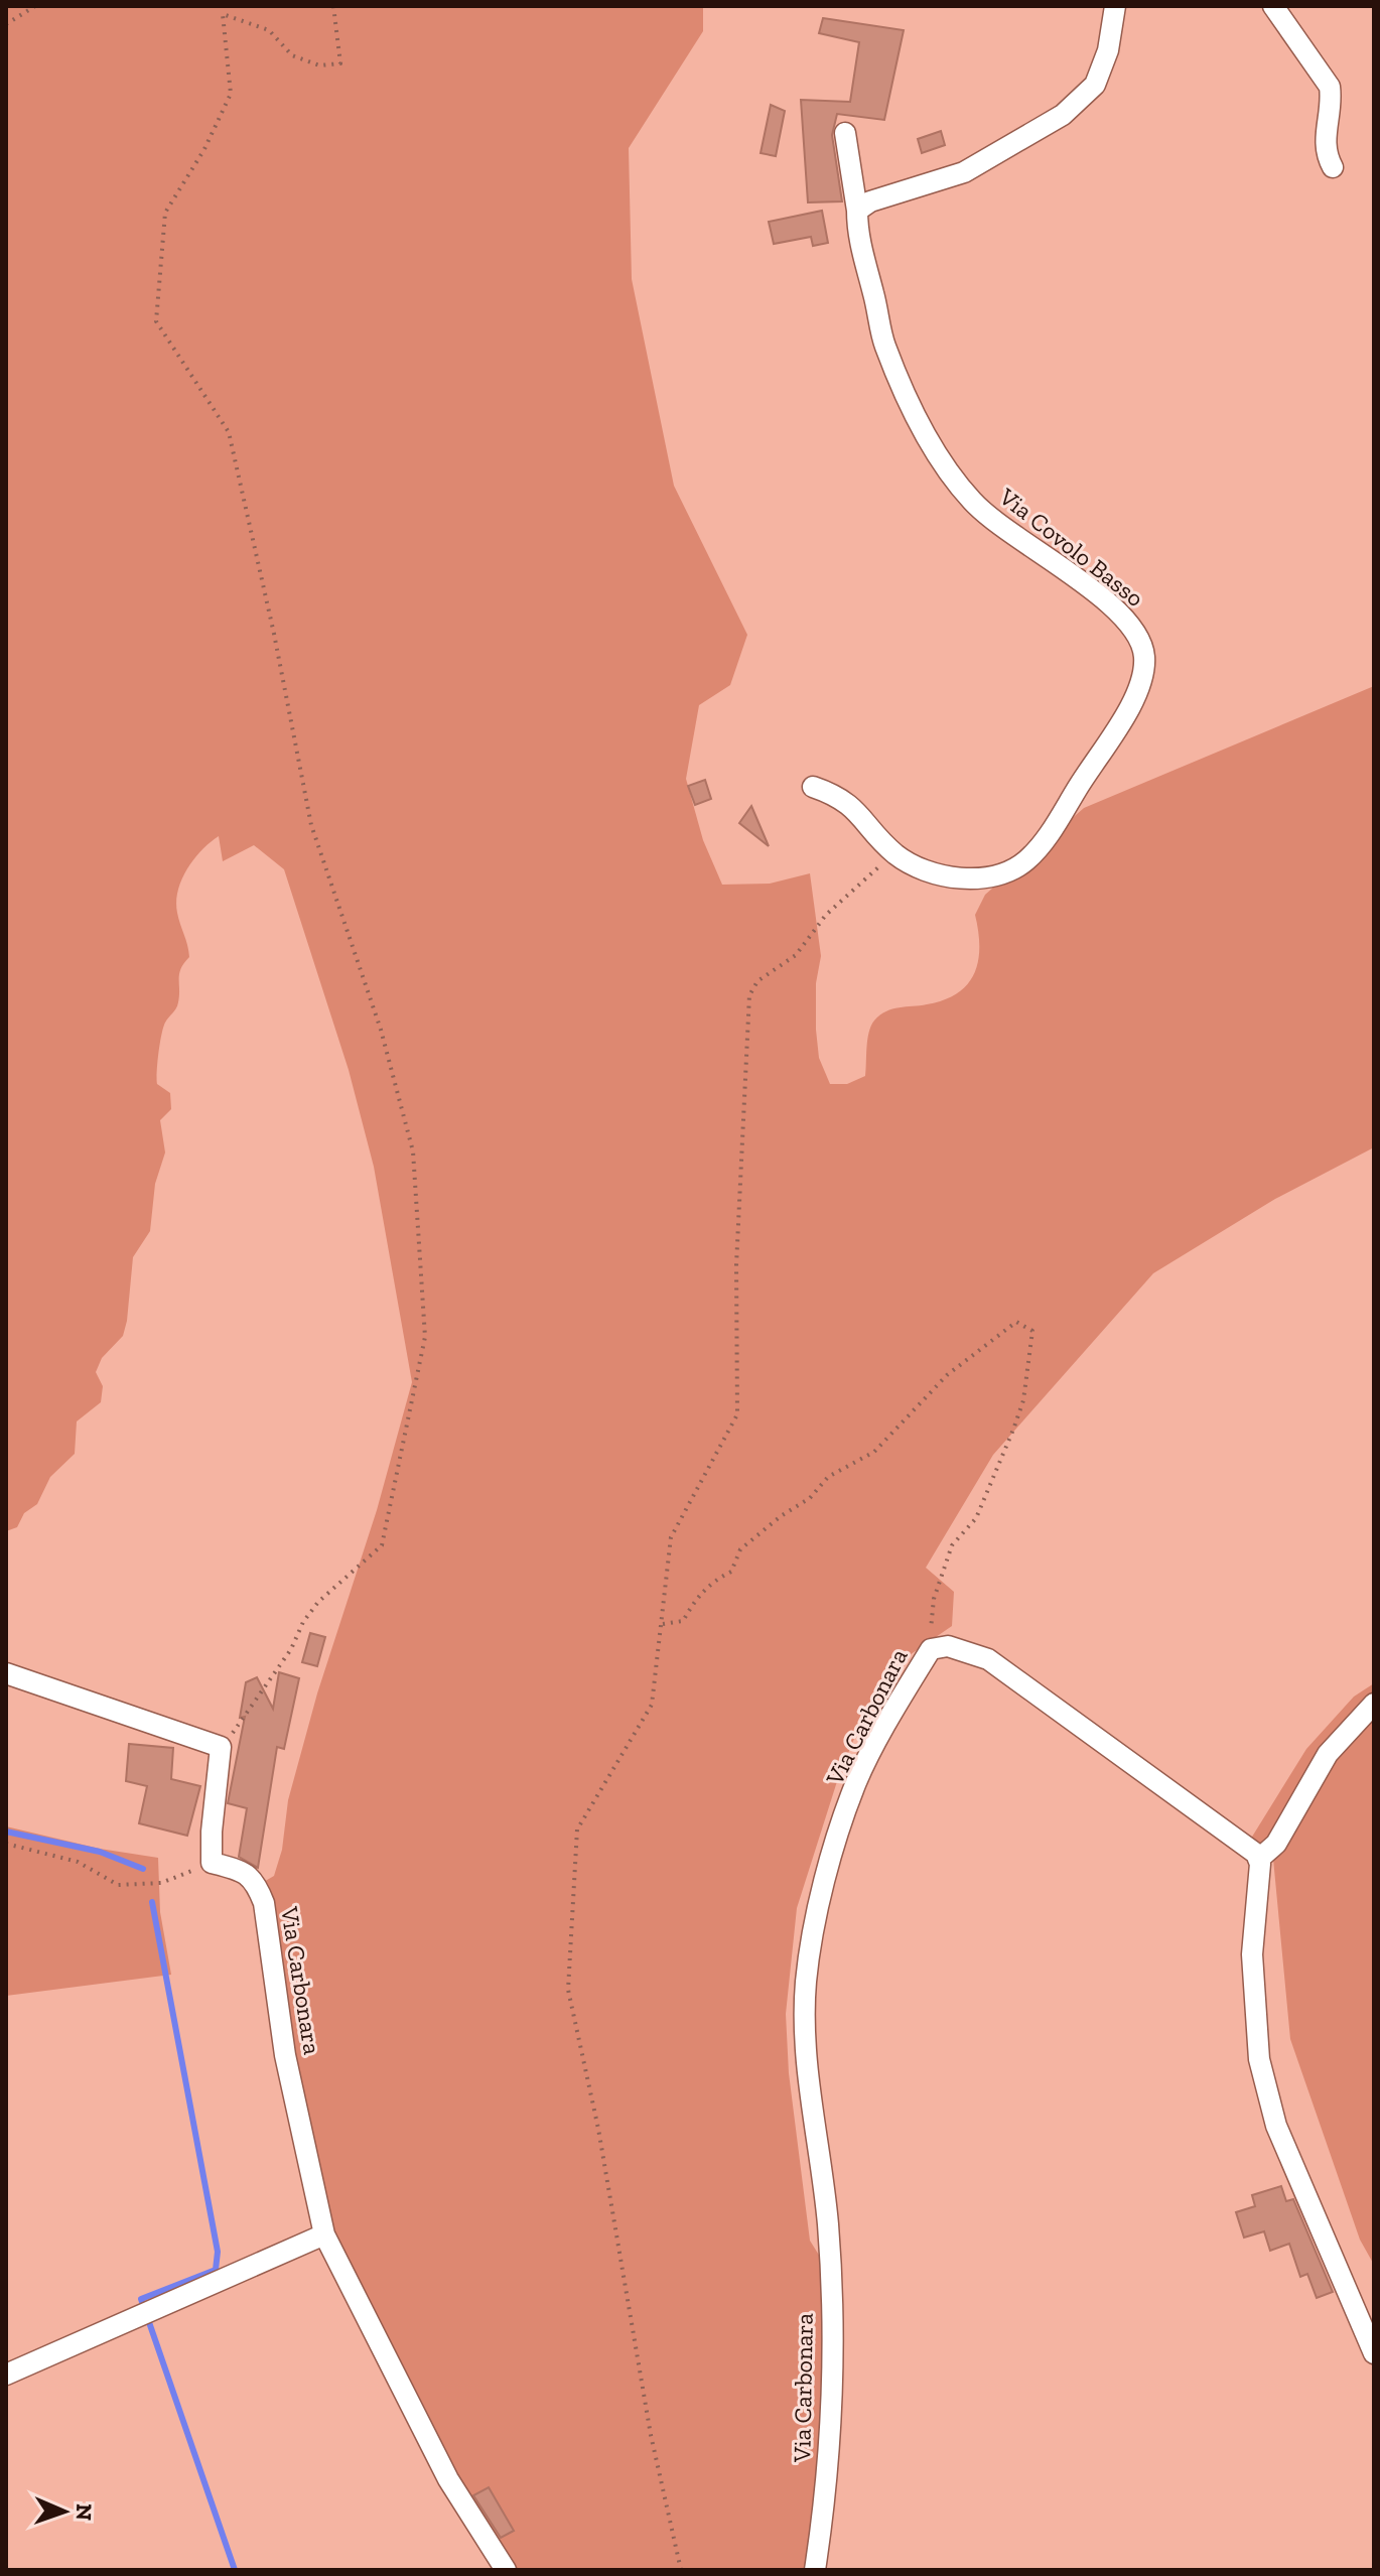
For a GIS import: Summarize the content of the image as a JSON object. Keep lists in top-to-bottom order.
{
  "streets": {
    "street": ["Via Covolo Basso", "Via Carbonara"]
  },
  "north": "right"
}
